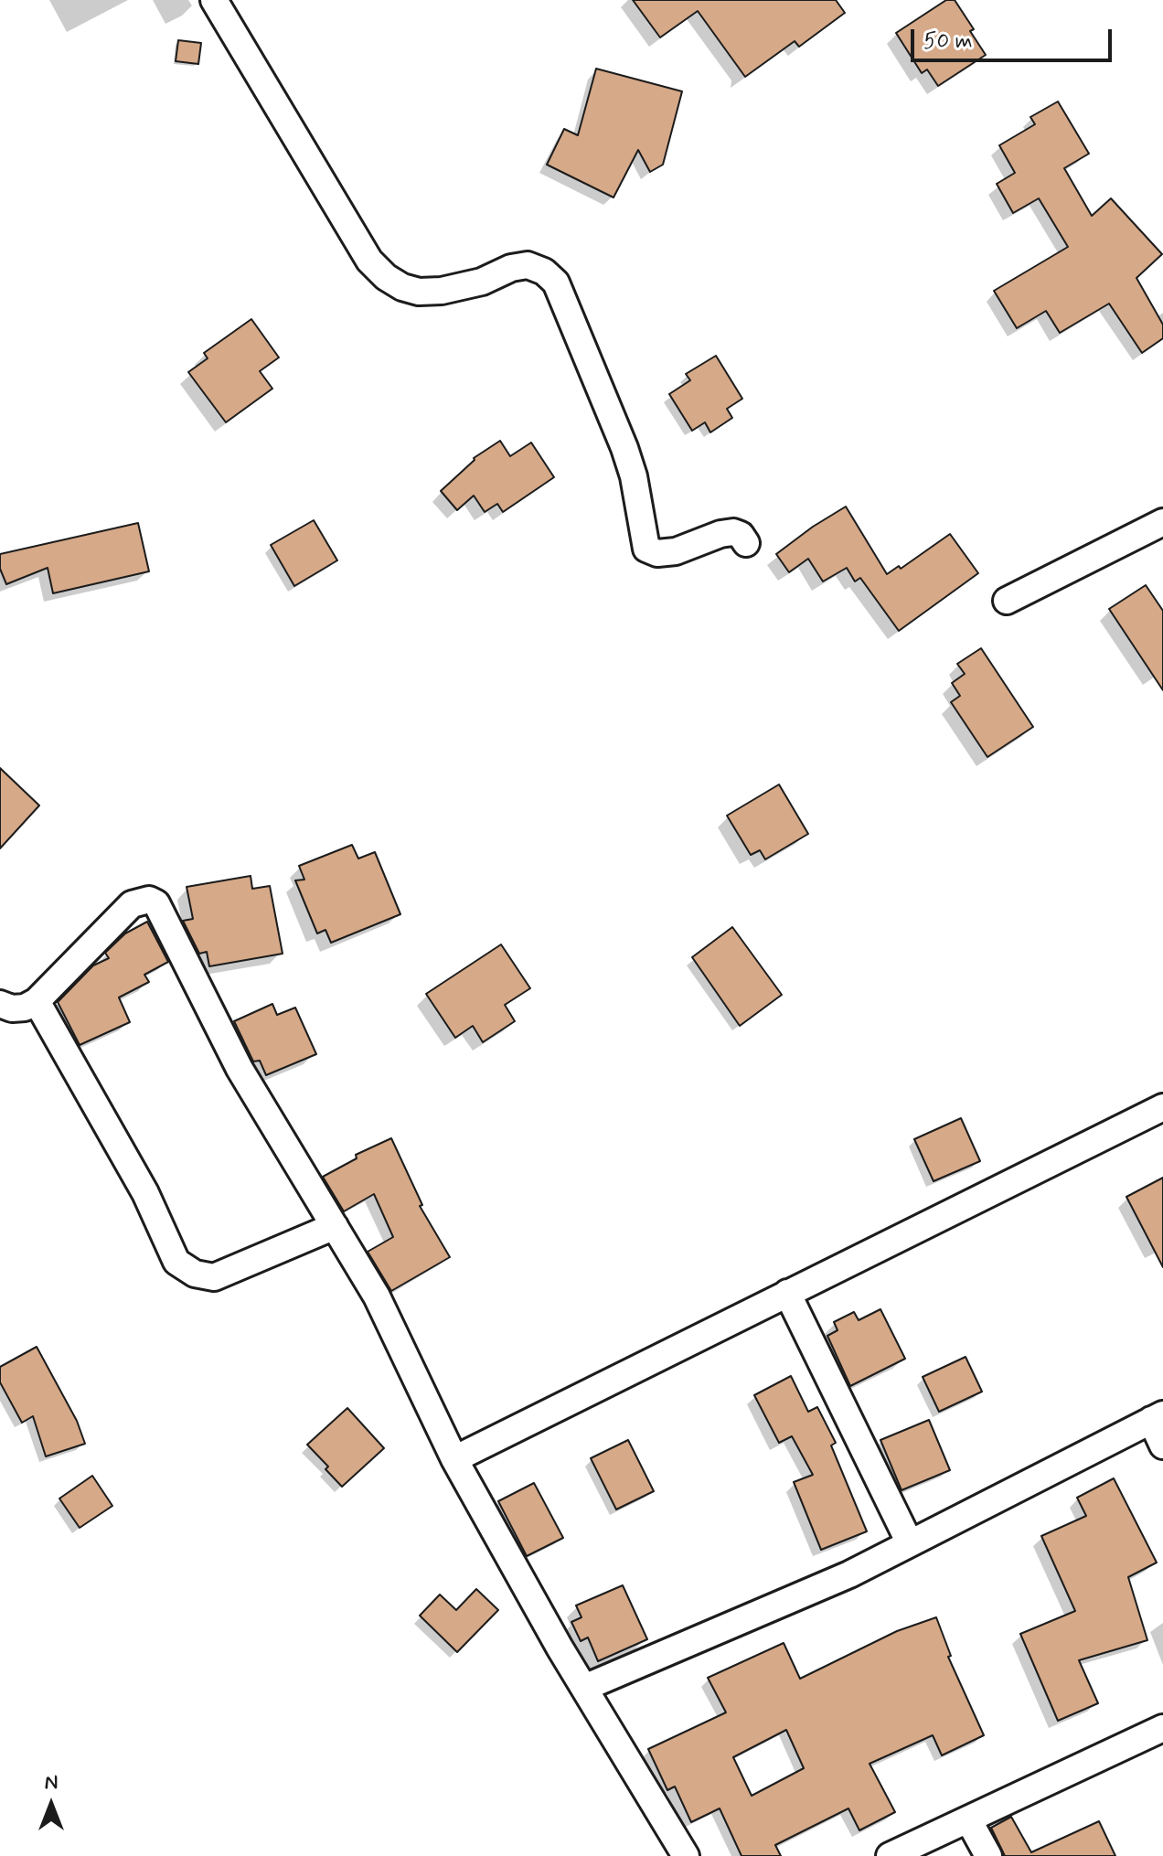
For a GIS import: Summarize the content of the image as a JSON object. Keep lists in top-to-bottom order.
{
  "scale_bar": "50 m",
  "north": "top"
}
